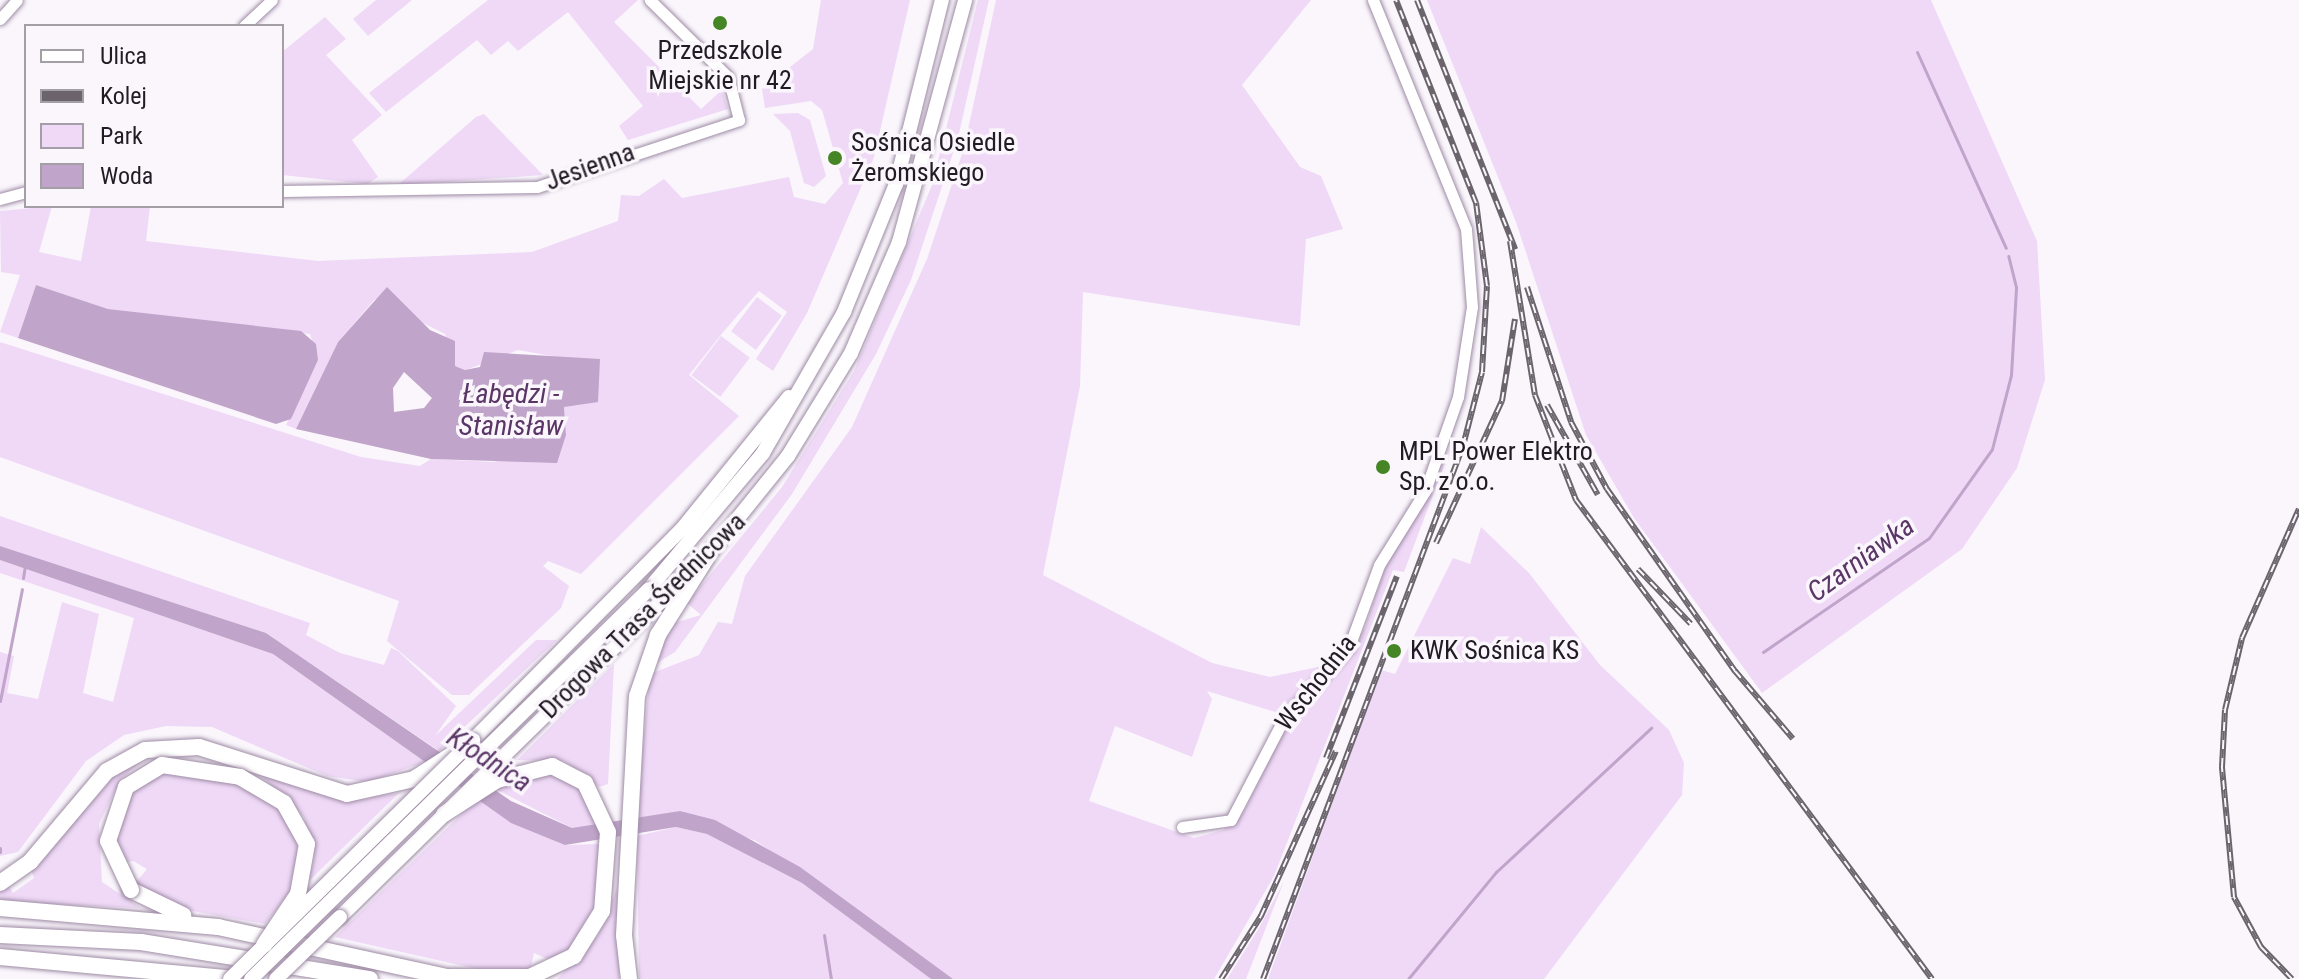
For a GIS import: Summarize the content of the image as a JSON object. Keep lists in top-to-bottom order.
{
  "streets": {
    "main road": ["Drogowa Trasa Średnicowa"],
    "street": ["Jesienna", "Wschodnia"]
  },
  "water": ["Łabędzi - Stanisław", "Czarniawka", "Kłodnica"],
  "places": [
    "Przedszkole Miejskie nr 42",
    "Sośnica Osiedle Żeromskiego",
    "MPL Power Elektro Sp. z o.o.",
    "KWK Sośnica KS"
  ],
  "legend": [
    "Ulica",
    "Kolej",
    "Park",
    "Woda"
  ]
}
